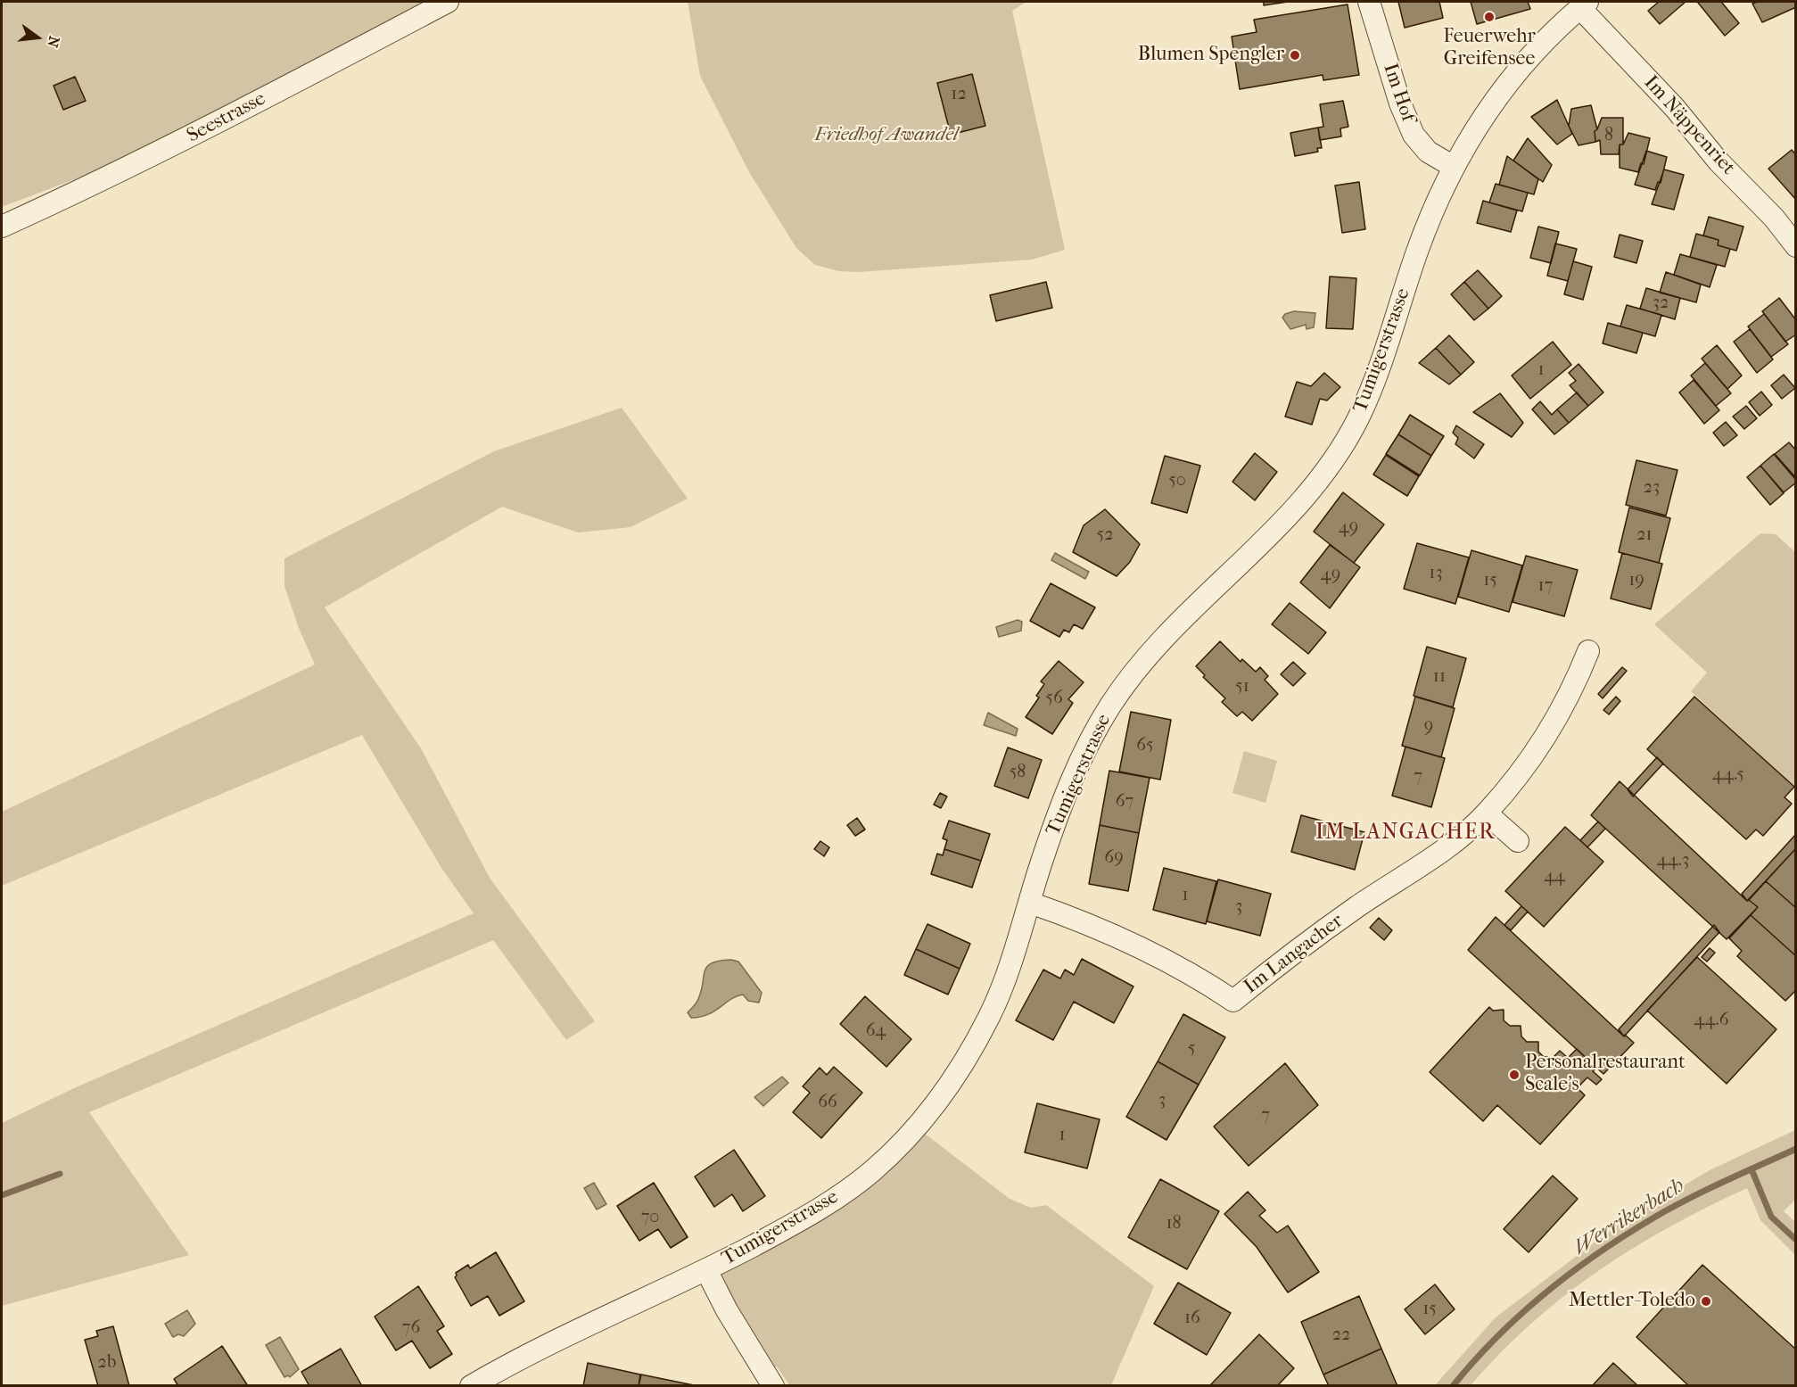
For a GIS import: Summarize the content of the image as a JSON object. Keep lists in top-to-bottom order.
{
  "streets": {
    "street": [
      "Im Hof",
      "Seestrasse",
      "Im Näppenriet",
      "Tumigerstrasse",
      "Im Langacher"
    ]
  },
  "crossings": [
    ["Im Hof", "Tumigerstrasse"],
    ["Im Näppenriet", "Tumigerstrasse"],
    ["Tumigerstrasse", "Im Langacher"]
  ],
  "districts": ["IM LANGACHER"],
  "water": ["Werrikerbach"],
  "parks": ["Friedhof Awandel"],
  "places": [
    "Feuerwehr Greifensee",
    "Blumen Spengler",
    "Personalrestaurant Scale's",
    "Mettler-Toledo"
  ],
  "house_numbers": [
    "12",
    "8",
    "32",
    "1",
    "50",
    "23",
    "49",
    "52",
    "21",
    "13",
    "49",
    "15",
    "19",
    "17",
    "11",
    "51",
    "56",
    "9",
    "65",
    "58",
    "44.5",
    "7",
    "67",
    "69",
    "44.3",
    "44",
    "1",
    "3",
    "44.6",
    "64",
    "5",
    "3",
    "66",
    "7",
    "1",
    "70",
    "18",
    "15",
    "16",
    "76",
    "22",
    "2b"
  ],
  "north": "right"
}
